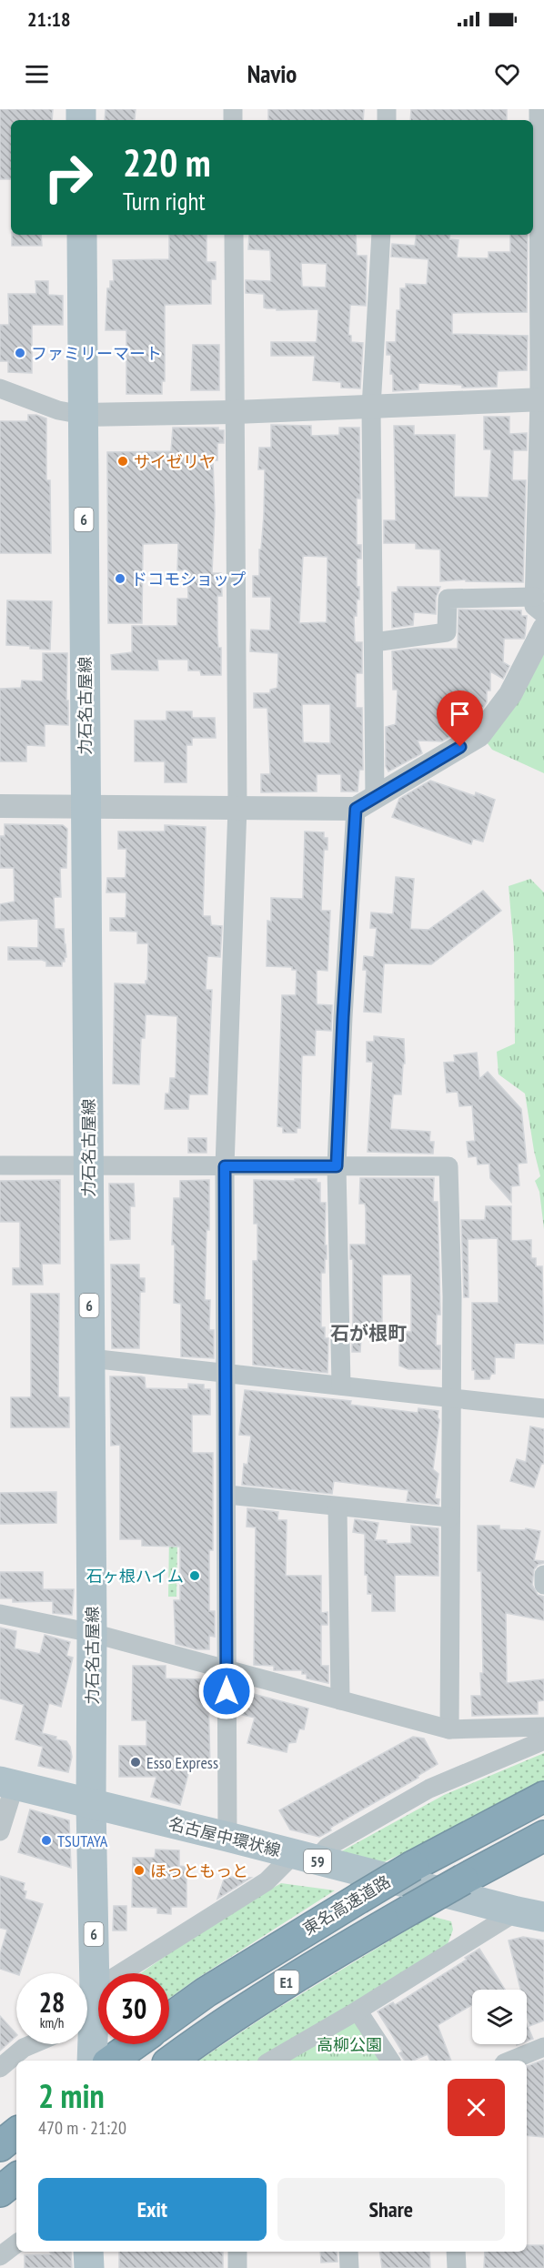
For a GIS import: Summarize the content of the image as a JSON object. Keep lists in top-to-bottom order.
{
  "streets": {
    "highway": ["東名高速道路", "E1"],
    "main road": [
      "6",
      "力石名古屋線",
      "名古屋中環状線",
      "59"
    ]
  },
  "crossings": [
    ["力石名古屋線", "名古屋中環状線"]
  ],
  "districts": ["石が根町"],
  "parks": ["高柳公園"],
  "places": [
    "ファミリーマート",
    "サイゼリヤ",
    "ドコモショップ",
    "石ヶ根ハイム",
    "Esso Express",
    "TSUTAYA",
    "ほっともっと"
  ],
  "page": {
    "status": "21:18",
    "header": "Navio",
    "turn": ["220 m", "Turn right"],
    "speed": "28 km/h",
    "limit": "30",
    "heading": ["2 min", "470 m · 21:20"],
    "buttons": ["Exit", "Share"]
  }
}
